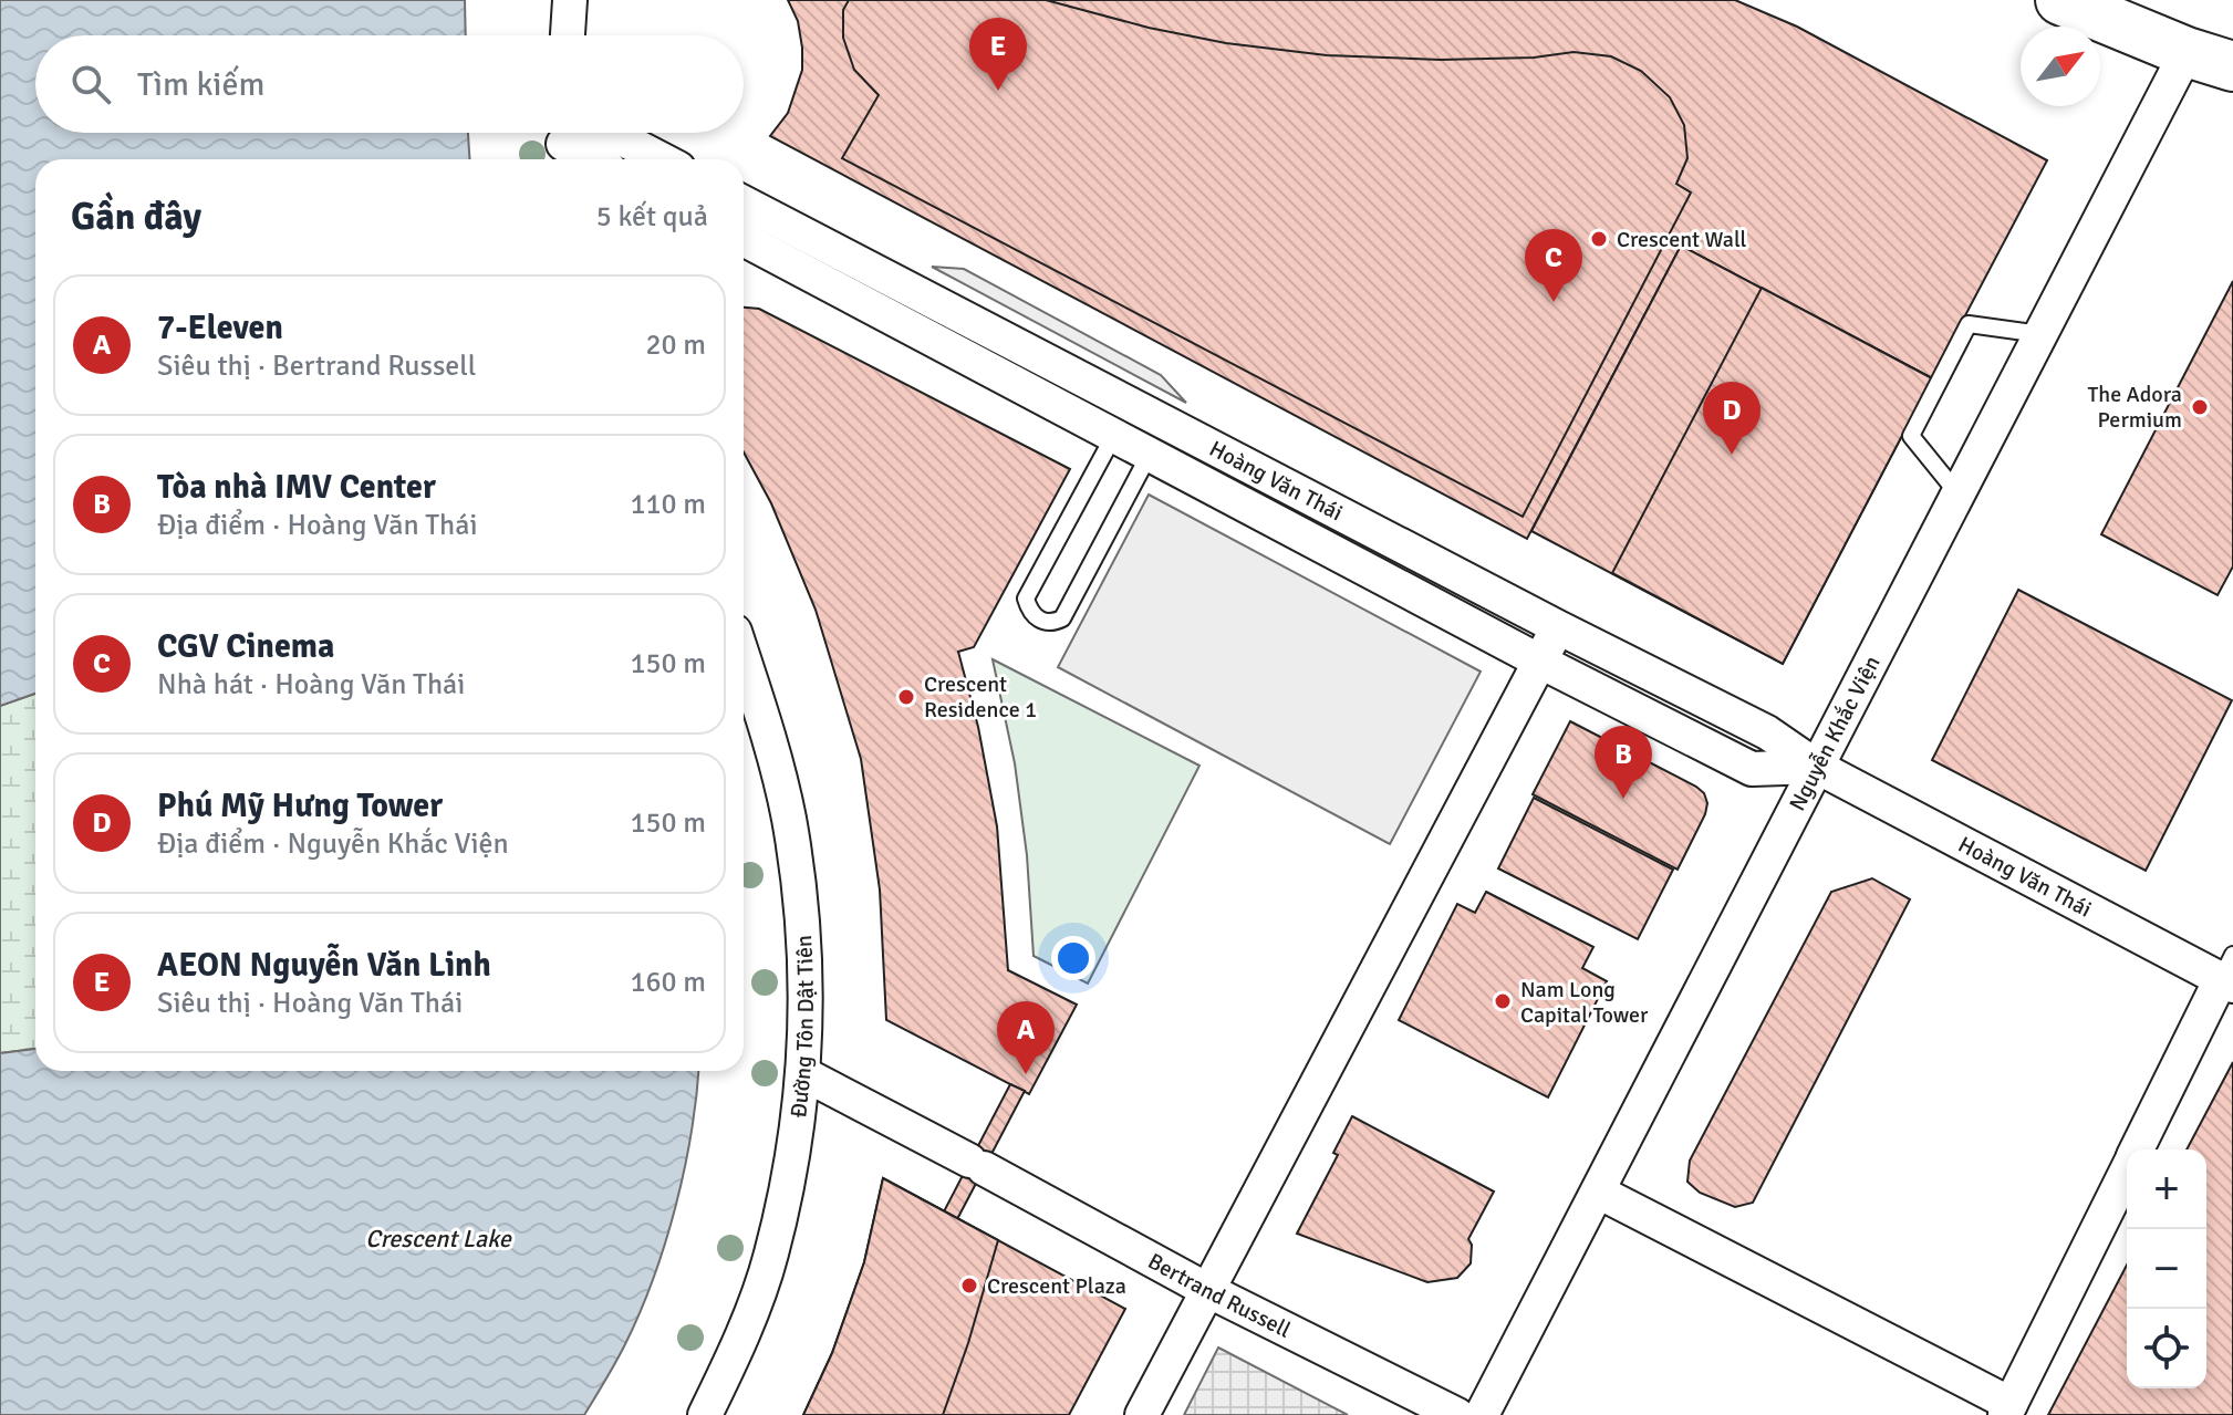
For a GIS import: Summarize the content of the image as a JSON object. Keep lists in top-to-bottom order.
{
  "streets": {
    "street": [
      "Hoàng Văn Thái",
      "Nguyễn Khắc Viện",
      "Đường Tôn Dật Tiên",
      "Bertrand Russell"
    ]
  },
  "crossings": [
    ["Hoàng Văn Thái", "Nguyễn Khắc Viện"],
    ["Đường Tôn Dật Tiên", "Bertrand Russell"]
  ],
  "water": ["Crescent Lake"],
  "places": [
    "Crescent Wall",
    "The Adora Permium",
    "Crescent Residence 1",
    "Nam Long Capital Tower",
    "Crescent Plaza"
  ],
  "north": "top right",
  "page": {
    "pins": [
      "E",
      "C",
      "D",
      "B",
      "A"
    ],
    "search": "Tìm kiếm",
    "heading": ["Gần đây", "5 kết quả"],
    "list": [
      {
        "mark": "A",
        "name": "7-Eleven",
        "note": "Siêu thị · Bertrand Russell",
        "value": "20 m"
      },
      {
        "mark": "B",
        "name": "Tòa nhà IMV Center",
        "note": "Địa điểm · Hoàng Văn Thái",
        "value": "110 m"
      },
      {
        "mark": "C",
        "name": "CGV Cinema",
        "note": "Nhà hát · Hoàng Văn Thái",
        "value": "150 m"
      },
      {
        "mark": "D",
        "name": "Phú Mỹ Hưng Tower",
        "note": "Địa điểm · Nguyễn Khắc Viện",
        "value": "150 m"
      },
      {
        "mark": "E",
        "name": "AEON Nguyễn Văn Linh",
        "note": "Siêu thị · Hoàng Văn Thái",
        "value": "160 m"
      }
    ],
    "map_buttons": ["+", "−"]
  }
}
